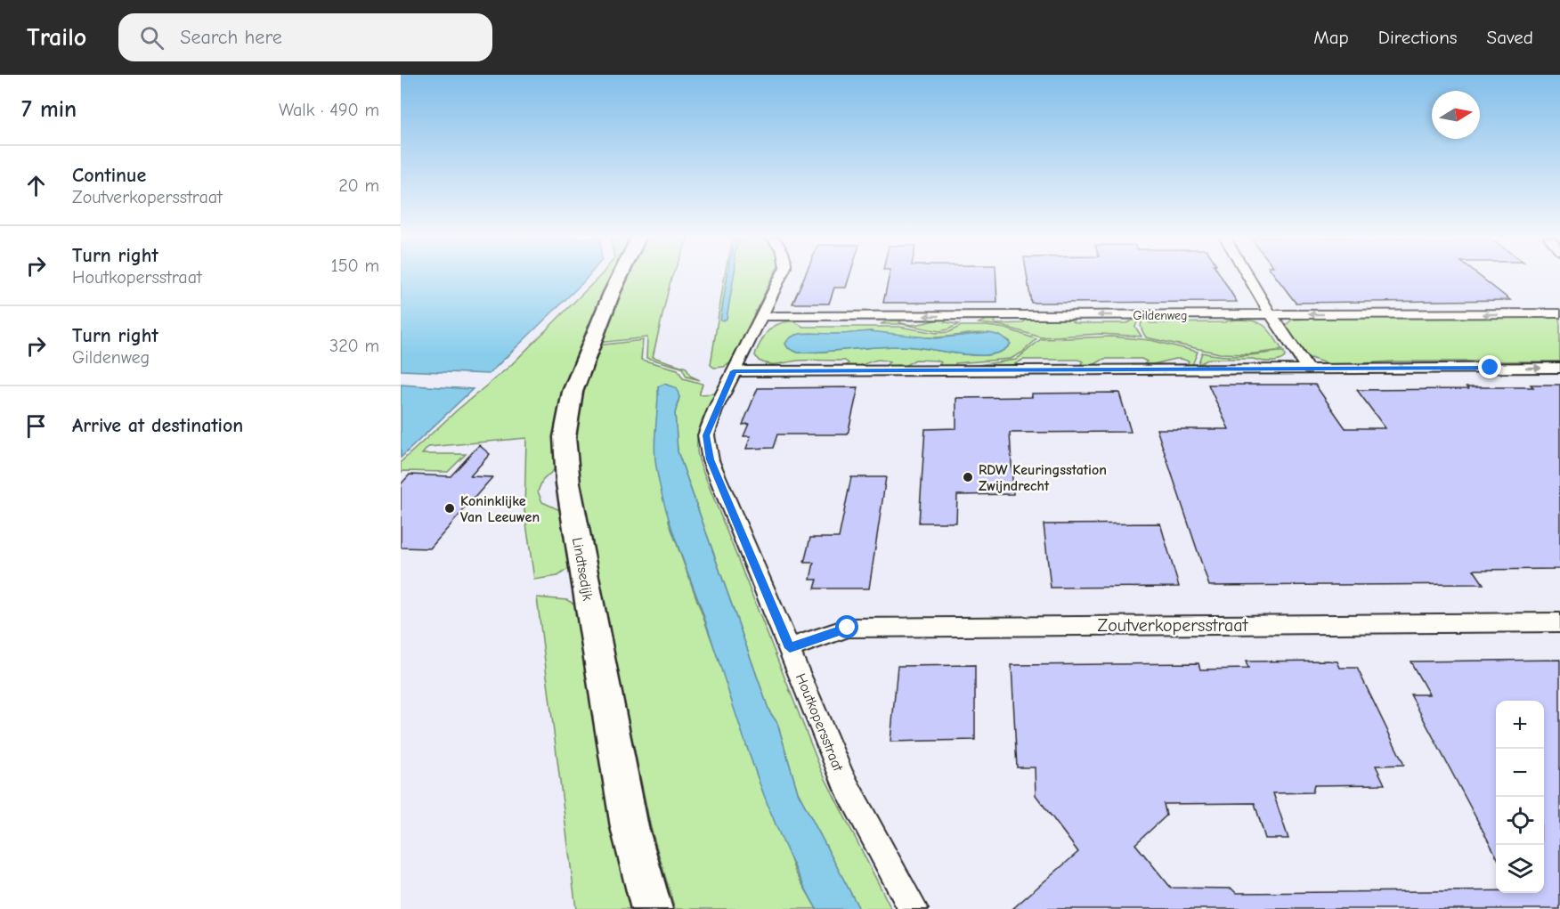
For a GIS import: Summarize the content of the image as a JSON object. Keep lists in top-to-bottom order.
{
  "streets": {
    "street": [
      "Gildenweg",
      "Lindtsedijk",
      "Zoutverkopersstraat",
      "Houtkopersstraat"
    ]
  },
  "crossings": [
    ["Gildenweg", "Houtkopersstraat"],
    ["Zoutverkopersstraat", "Houtkopersstraat"]
  ],
  "places": ["RDW Keuringsstation Zwijndrecht", "Koninklijke Van Leeuwen"],
  "north": "right",
  "page": {
    "header": "Trailo",
    "search": "Search here",
    "nav": ["Map", "Directions", "Saved"],
    "heading": ["7 min", "Walk · 490 m"],
    "list": [
      ["Continue", "Zoutverkopersstraat", "20 m"],
      ["Turn right", "Houtkopersstraat", "150 m"],
      ["Turn right", "Gildenweg", "320 m"],
      "Arrive at destination"
    ],
    "map_buttons": ["+", "−"]
  }
}
